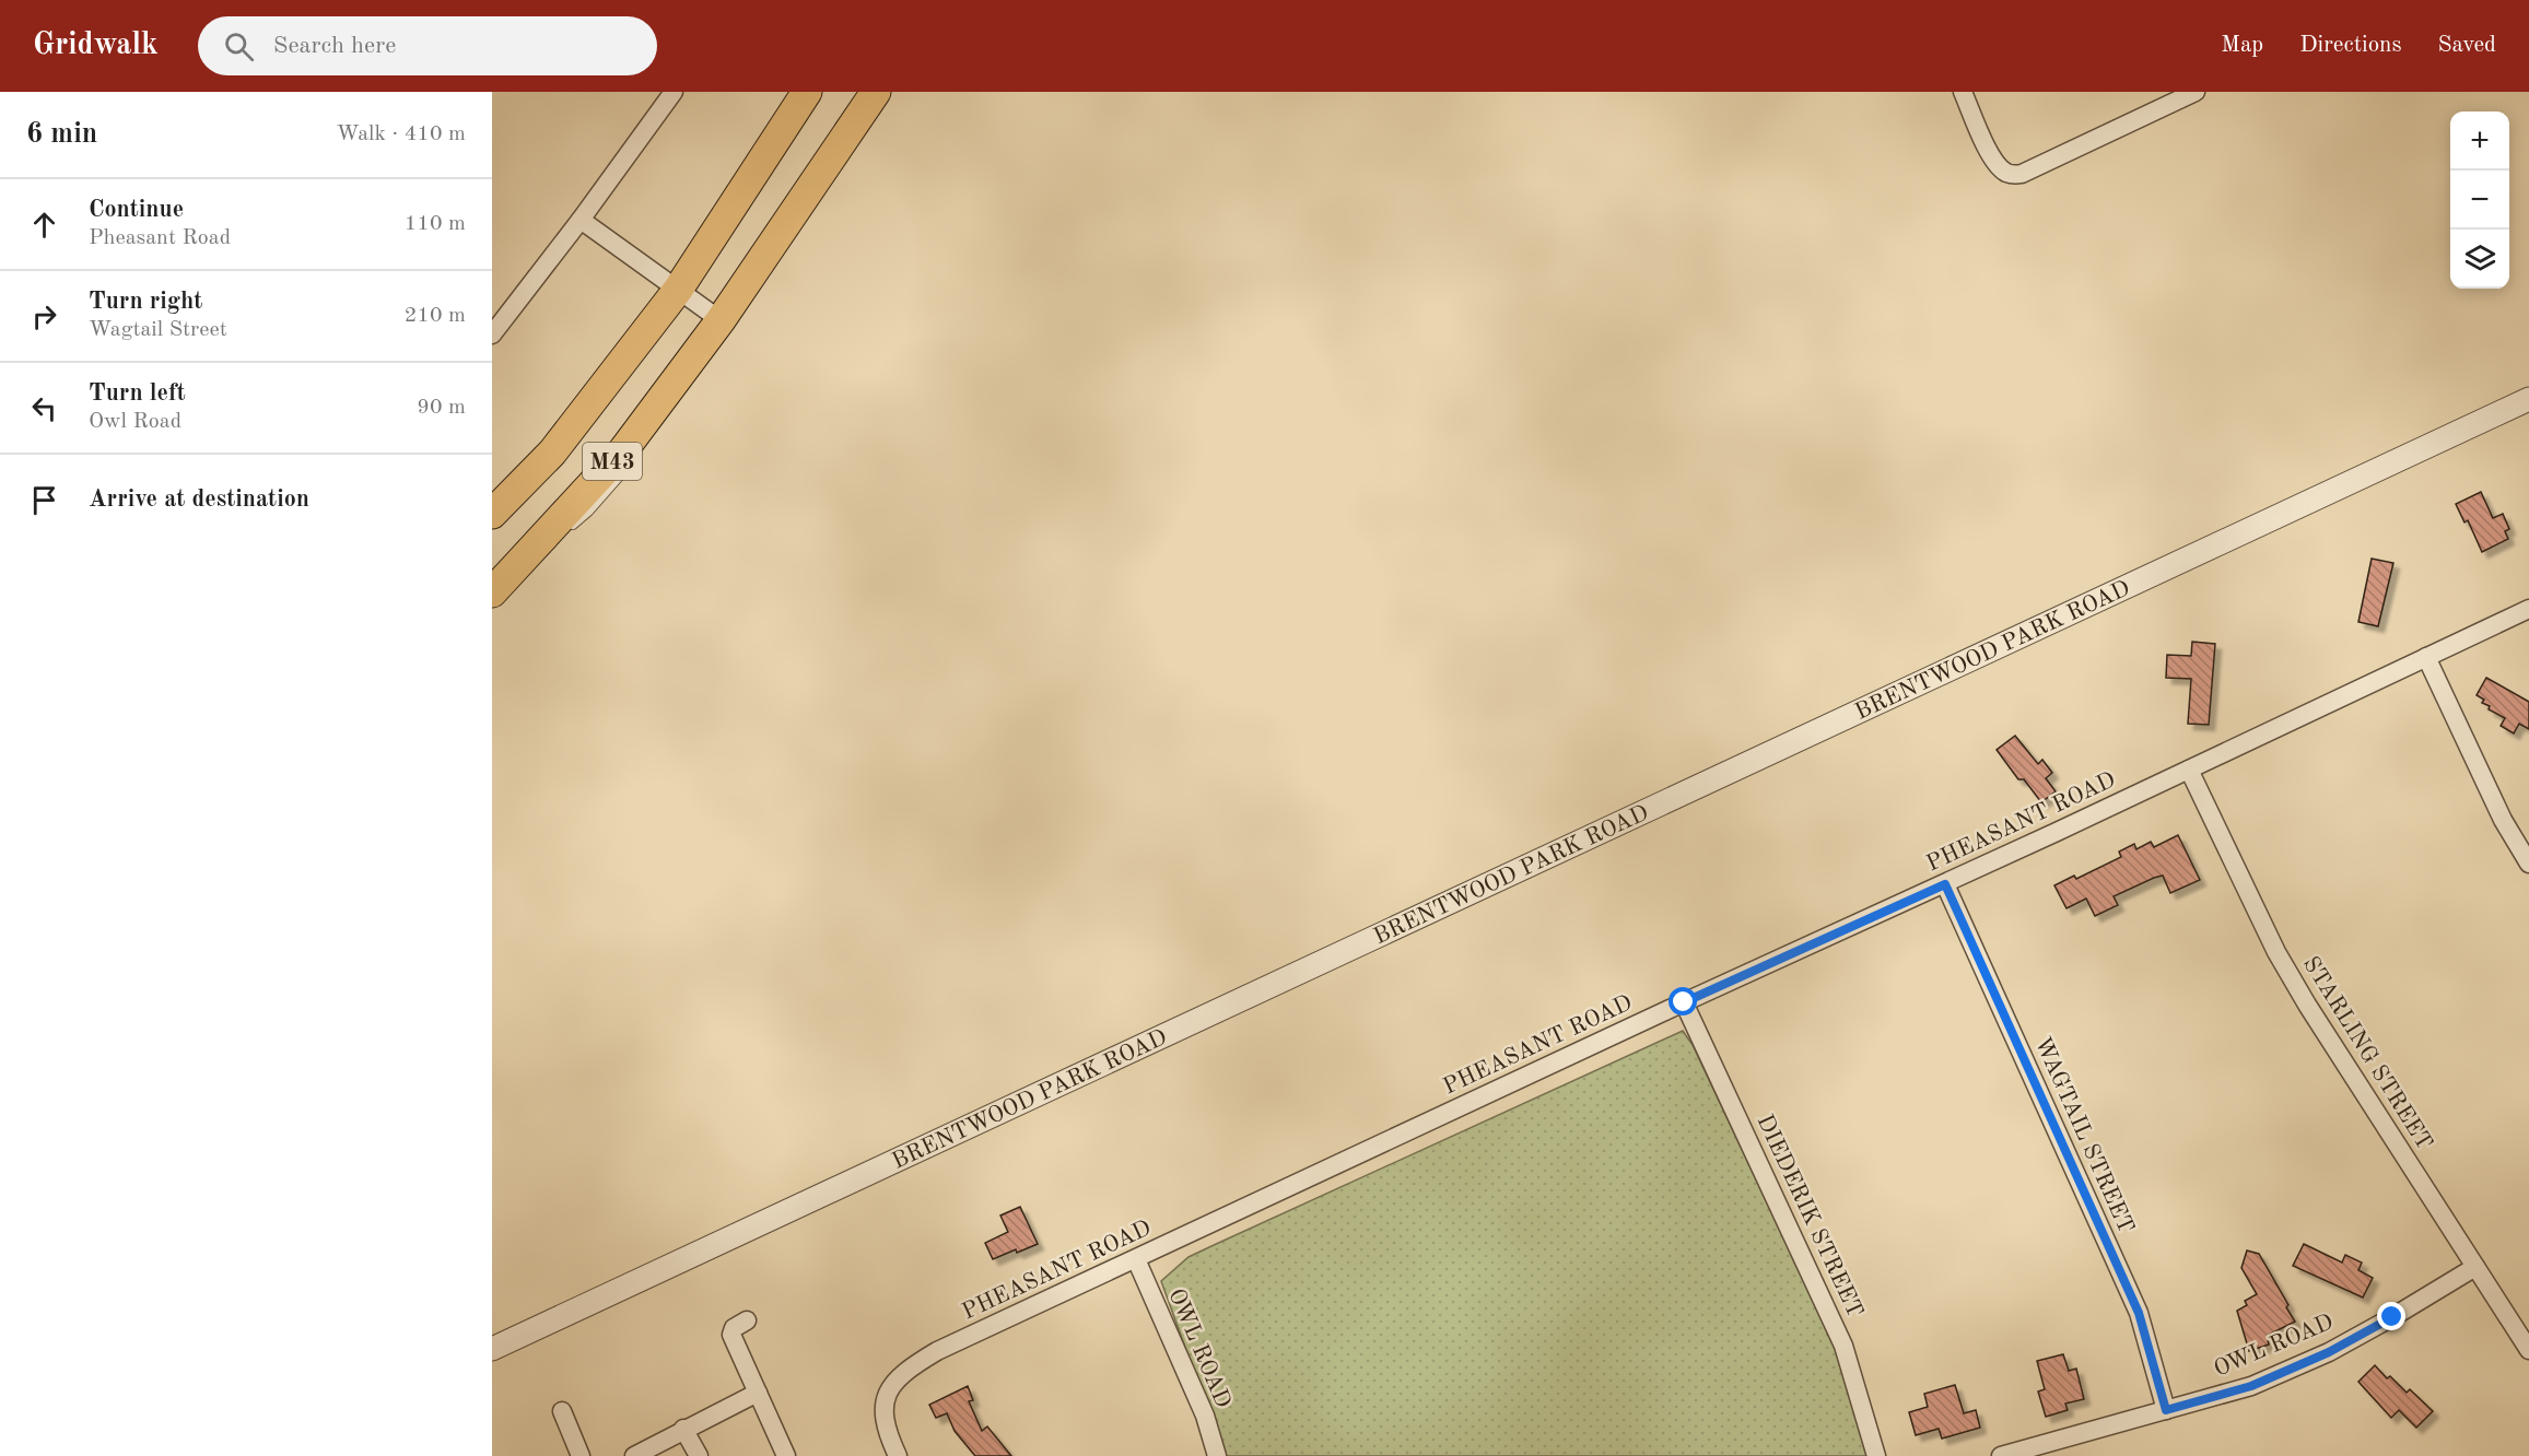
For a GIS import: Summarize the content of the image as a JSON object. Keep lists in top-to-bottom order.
{
  "streets": {
    "main road": ["M43"],
    "street": [
      "BRENTWOOD PARK ROAD",
      "PHEASANT ROAD",
      "STARLING STREET",
      "WAGTAIL STREET",
      "DIEDERIK STREET",
      "OWL ROAD"
    ]
  },
  "crossings": [
    ["PHEASANT ROAD", "STARLING STREET"],
    ["PHEASANT ROAD", "WAGTAIL STREET"],
    ["PHEASANT ROAD", "DIEDERIK STREET"],
    ["PHEASANT ROAD", "OWL ROAD"],
    ["STARLING STREET", "OWL ROAD"],
    ["WAGTAIL STREET", "OWL ROAD"]
  ],
  "page": {
    "header": "Gridwalk",
    "search": "Search here",
    "nav": ["Map", "Directions", "Saved"],
    "heading": ["6 min", "Walk · 410 m"],
    "map_buttons": ["+", "−"],
    "list": [
      ["Continue", "Pheasant Road", "110 m"],
      ["Turn right", "Wagtail Street", "210 m"],
      ["Turn left", "Owl Road", "90 m"],
      "Arrive at destination"
    ]
  }
}
